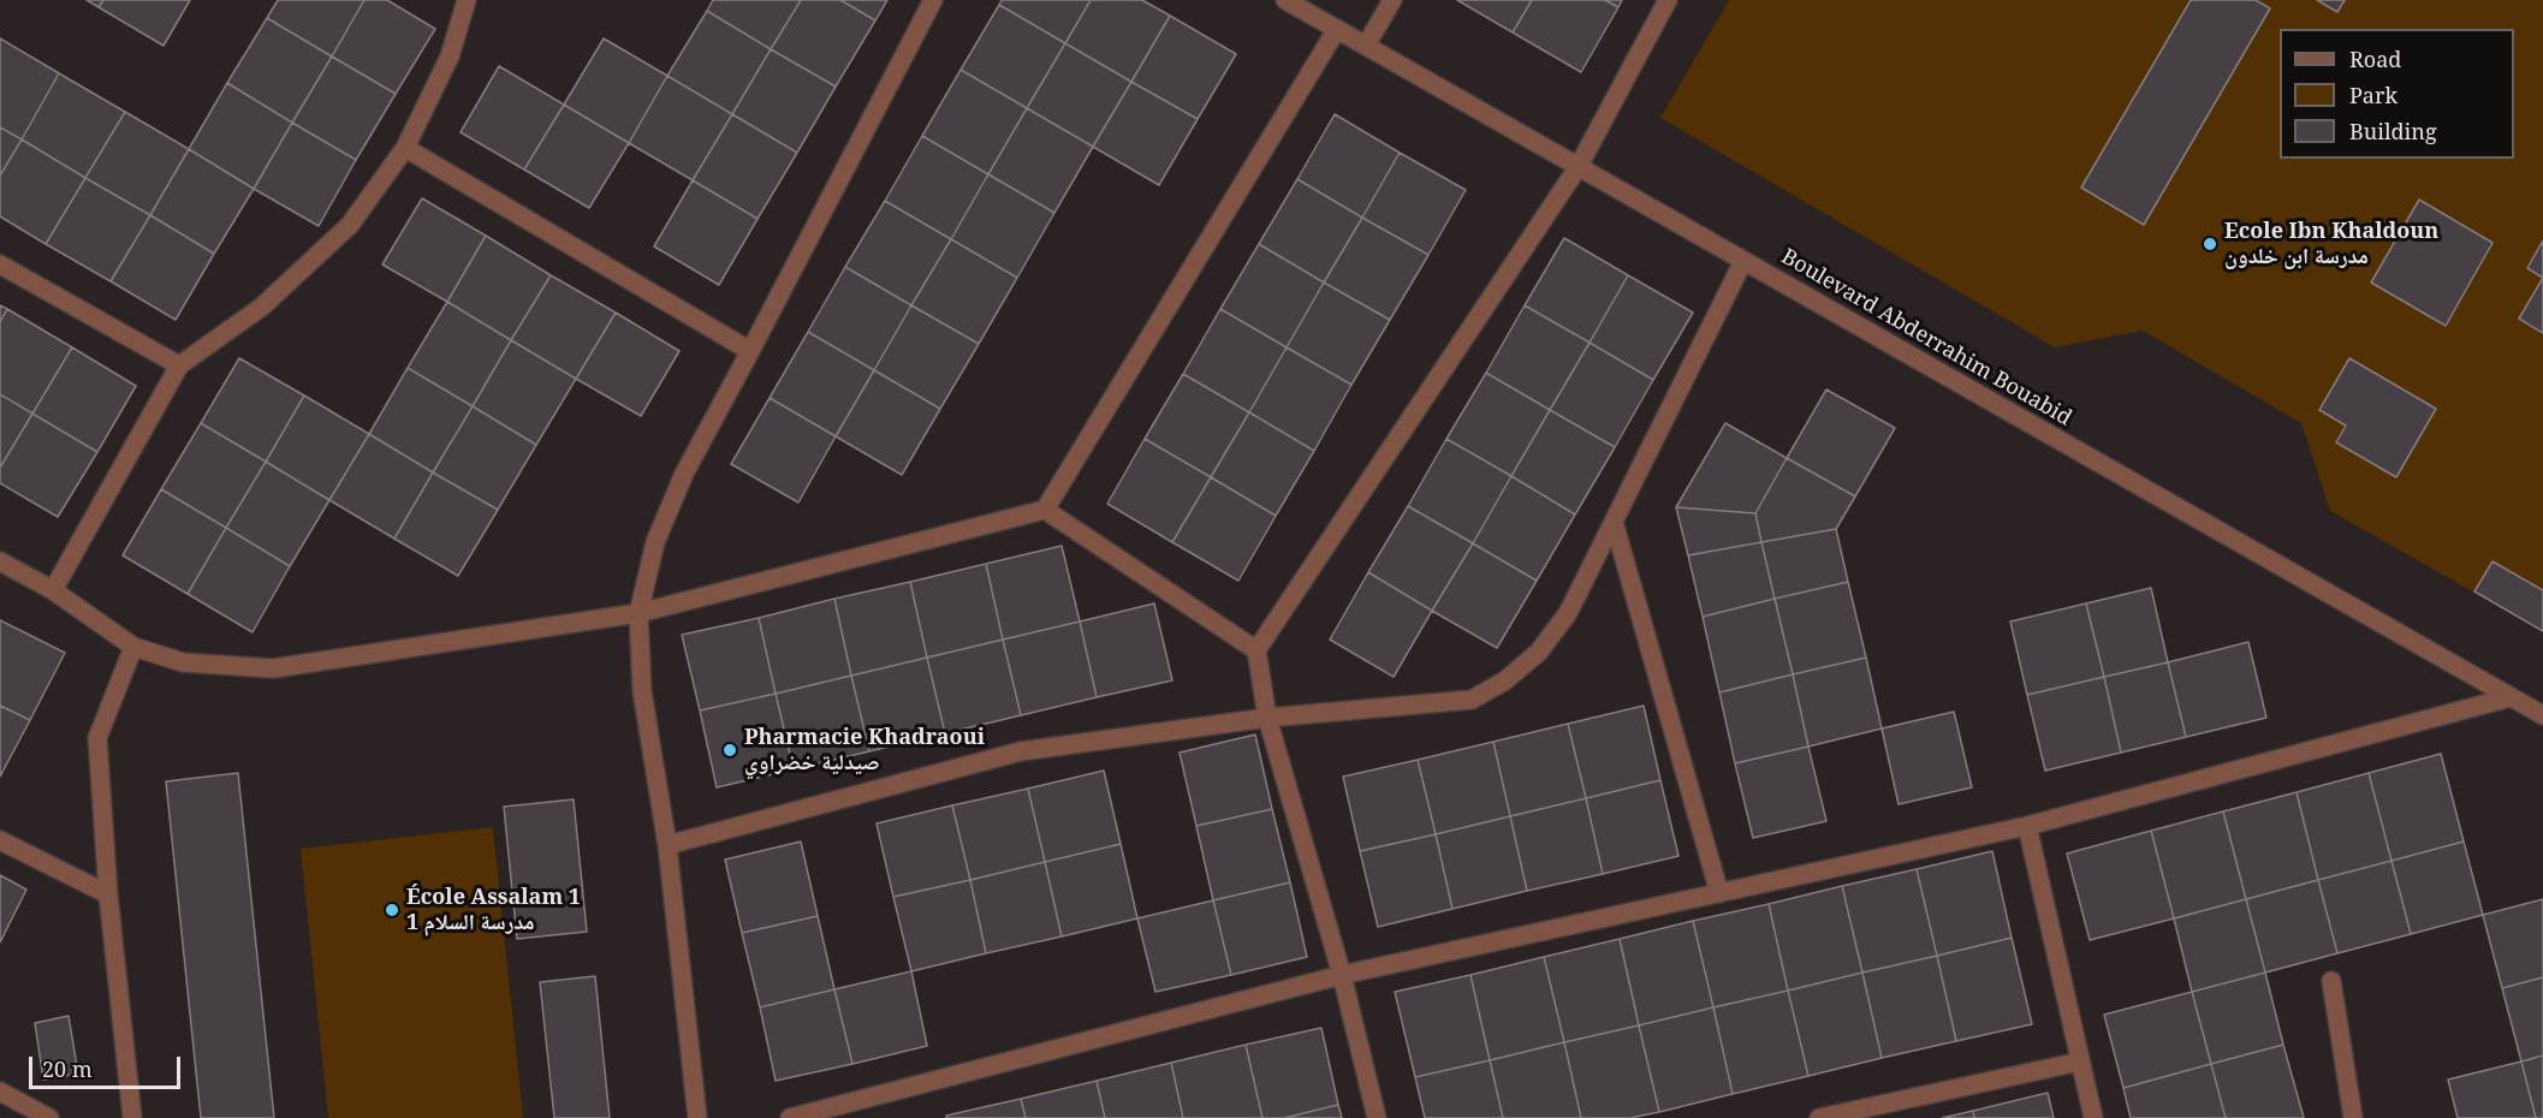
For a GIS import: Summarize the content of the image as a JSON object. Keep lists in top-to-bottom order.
{
  "streets": {
    "street": ["Boulevard Abderrahim Bouabid"]
  },
  "places": ["Ecole Ibn Khaldoun مدرسة ابن خلدون", "Pharmacie Khadraoui صيدلية خضراوي", "École Assalam 1 مدرسة السلام 1"],
  "legend": ["Road", "Park", "Building"],
  "scale_bar": "20 m"
}
